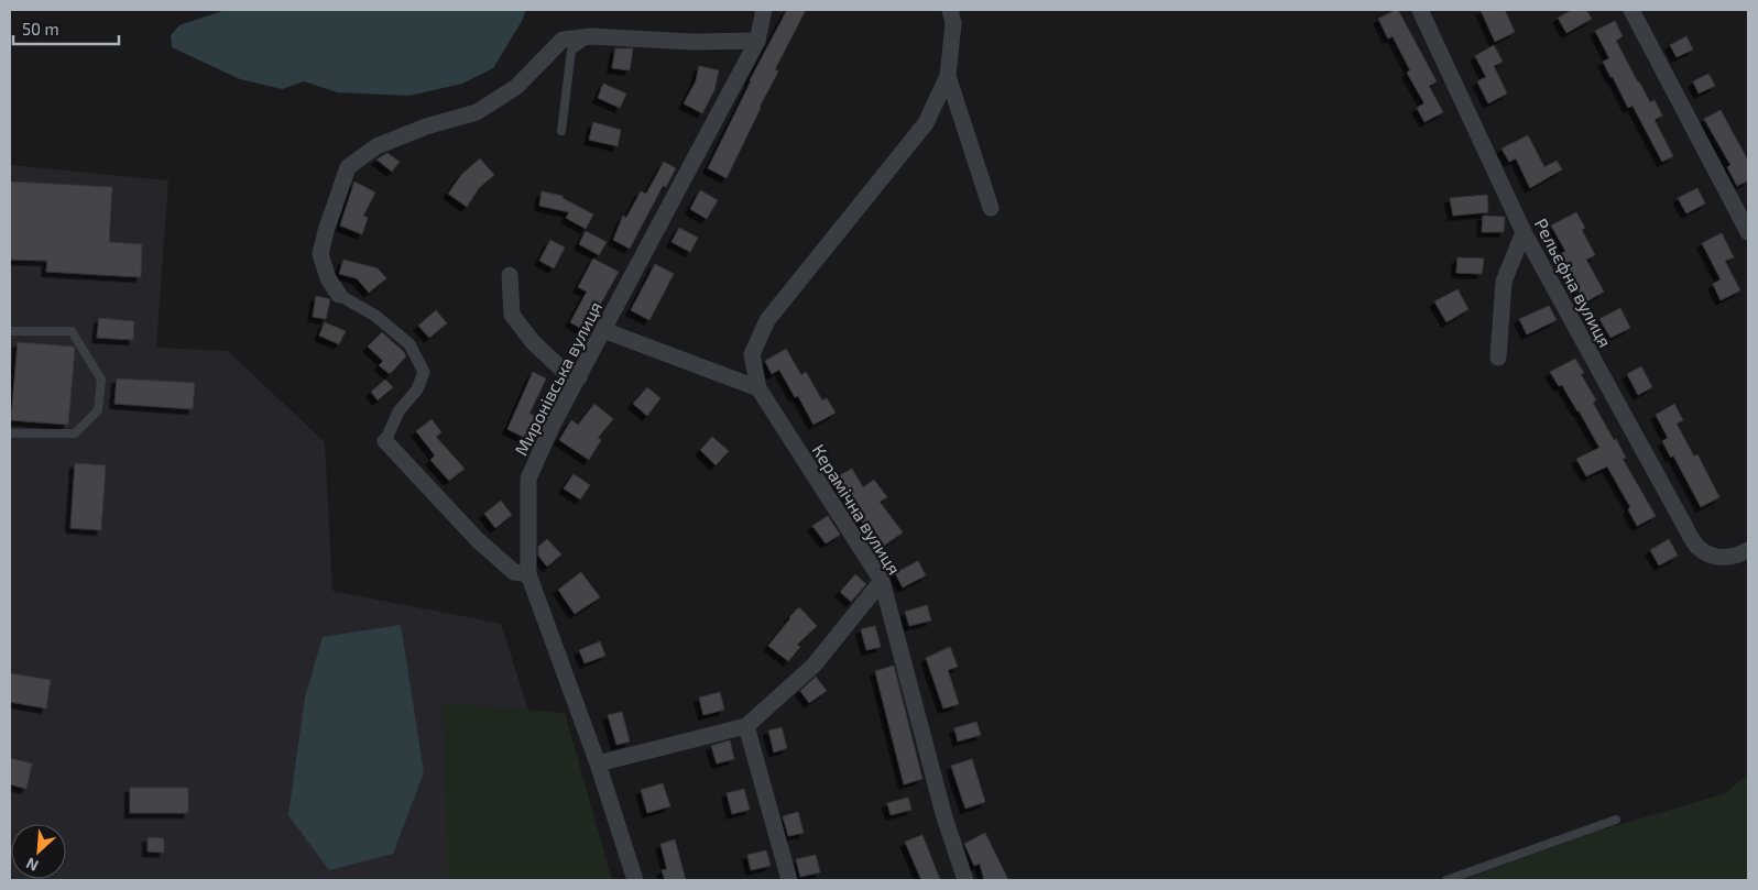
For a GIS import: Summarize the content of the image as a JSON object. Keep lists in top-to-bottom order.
{
  "streets": {
    "street": ["Рельєфна вулиця", "Миронівська вулиця", "Керамічна вулиця"]
  },
  "scale_bar": "50 m",
  "north": "bottom left"
}
